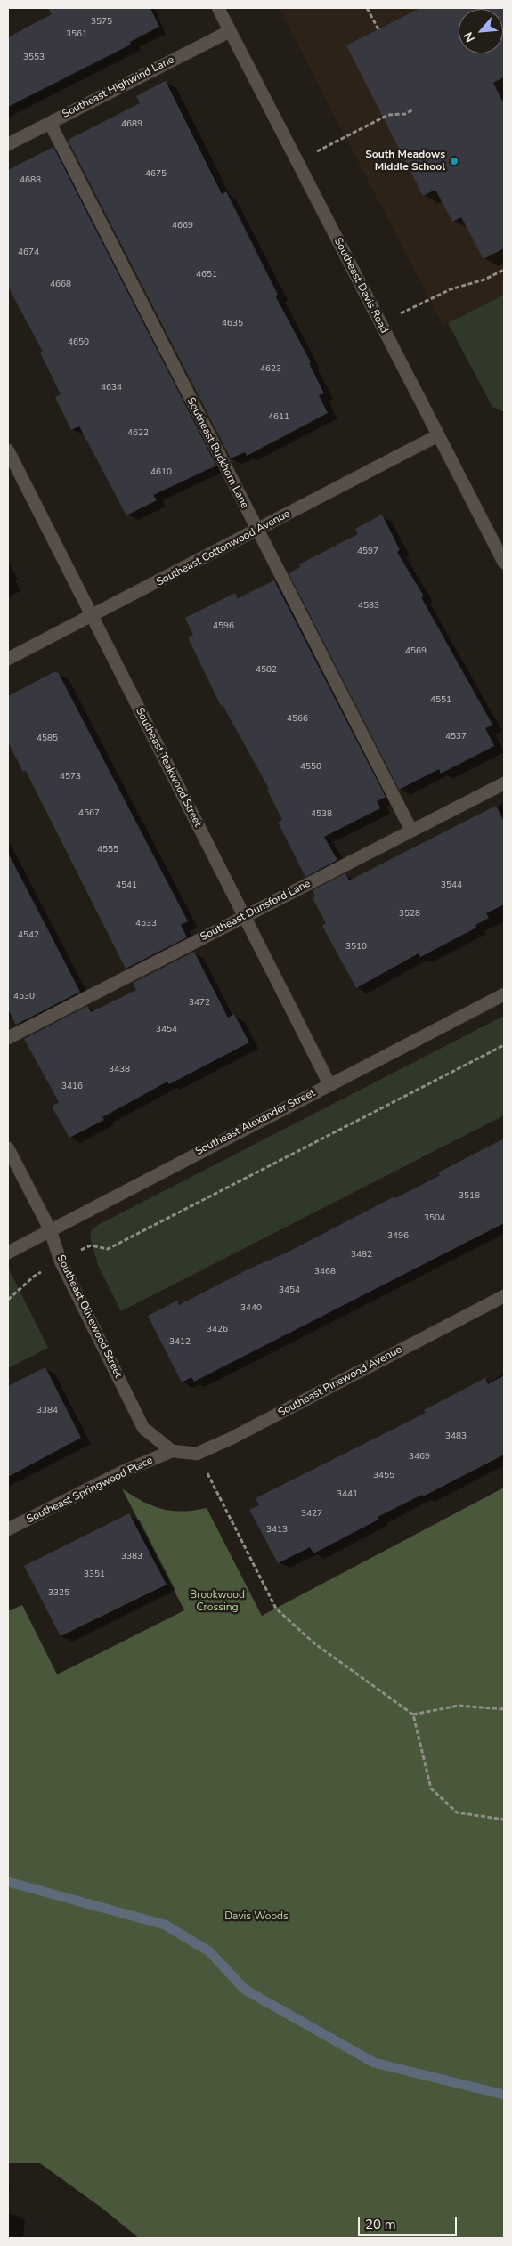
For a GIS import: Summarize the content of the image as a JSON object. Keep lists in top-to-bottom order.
{
  "streets": {
    "street": [
      "Southeast Highwind Lane",
      "Southeast Davis Road",
      "Southeast Buckhorn Lane",
      "Southeast Cottonwood Avenue",
      "Southeast Teakwood Street",
      "Southeast Dunsford Lane",
      "Southeast Alexander Street",
      "Southeast Olivewood Street",
      "Southeast Pinewood Avenue",
      "Southeast Springwood Place"
    ]
  },
  "crossings": [
    ["Southeast Highwind Lane", "Southeast Davis Road"],
    ["Southeast Highwind Lane", "Southeast Buckhorn Lane"],
    ["Southeast Davis Road", "Southeast Cottonwood Avenue"],
    ["Southeast Buckhorn Lane", "Southeast Cottonwood Avenue"],
    ["Southeast Buckhorn Lane", "Southeast Dunsford Lane"],
    ["Southeast Cottonwood Avenue", "Southeast Teakwood Street"],
    ["Southeast Teakwood Street", "Southeast Dunsford Lane"],
    ["Southeast Teakwood Street", "Southeast Alexander Street"],
    ["Southeast Alexander Street", "Southeast Olivewood Street"],
    ["Southeast Olivewood Street", "Southeast Pinewood Avenue"],
    ["Southeast Olivewood Street", "Southeast Springwood Place"],
    ["Southeast Pinewood Avenue", "Southeast Springwood Place"]
  ],
  "parks": ["Brookwood Crossing", "Davis Woods"],
  "places": ["South Meadows Middle School"],
  "house_numbers": [
    "3575",
    "3561",
    "3553",
    "4689",
    "4675",
    "4688",
    "4669",
    "4674",
    "4651",
    "4668",
    "4635",
    "4650",
    "4623",
    "4634",
    "4611",
    "4622",
    "4610",
    "4597",
    "4583",
    "4596",
    "4569",
    "4582",
    "4551",
    "4566",
    "4537",
    "4585",
    "4550",
    "4573",
    "4567",
    "4538",
    "4555",
    "4541",
    "3544",
    "3528",
    "4533",
    "4542",
    "3510",
    "4530",
    "3472",
    "3454",
    "3438",
    "3416",
    "3518",
    "3504",
    "3496",
    "3482",
    "3468",
    "3454",
    "3440",
    "3426",
    "3412",
    "3384",
    "3483",
    "3469",
    "3455",
    "3441",
    "3427",
    "3413",
    "3383",
    "3351",
    "3325"
  ],
  "scale_bar": "20 m",
  "north": "bottom left"
}
